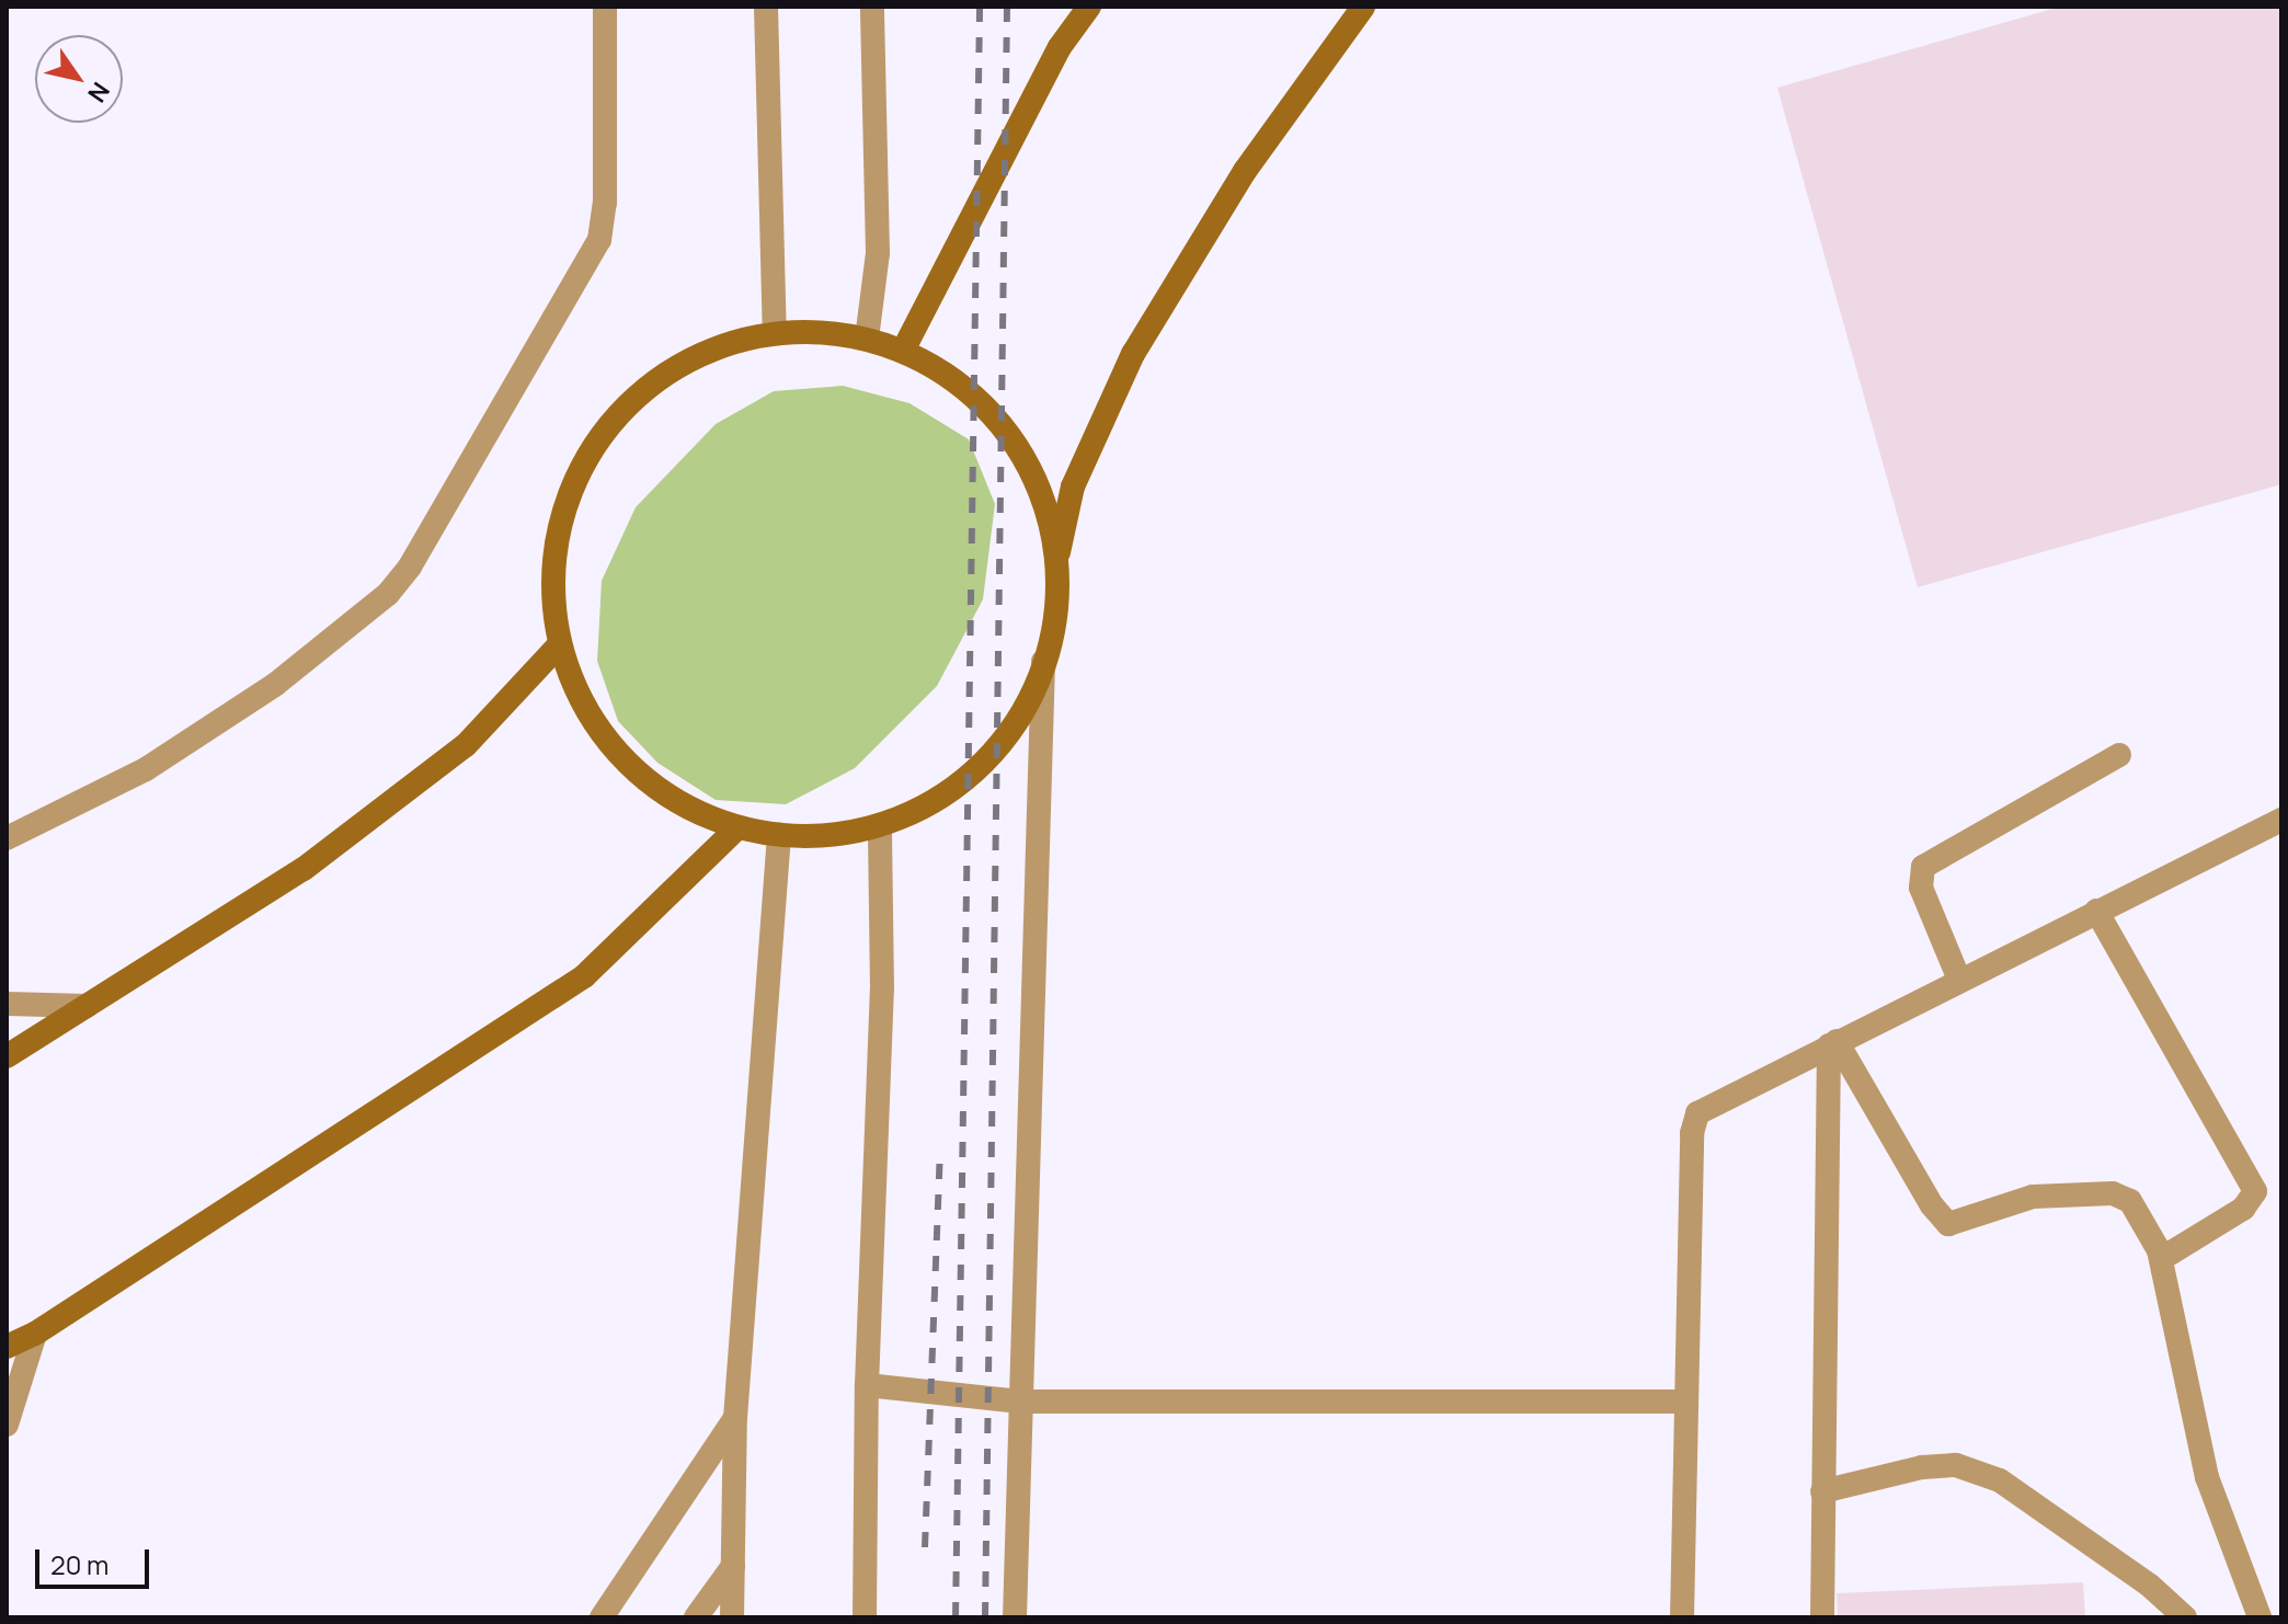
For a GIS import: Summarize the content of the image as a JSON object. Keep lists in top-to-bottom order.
{
  "scale_bar": "20 m",
  "north": "bottom right"
}
